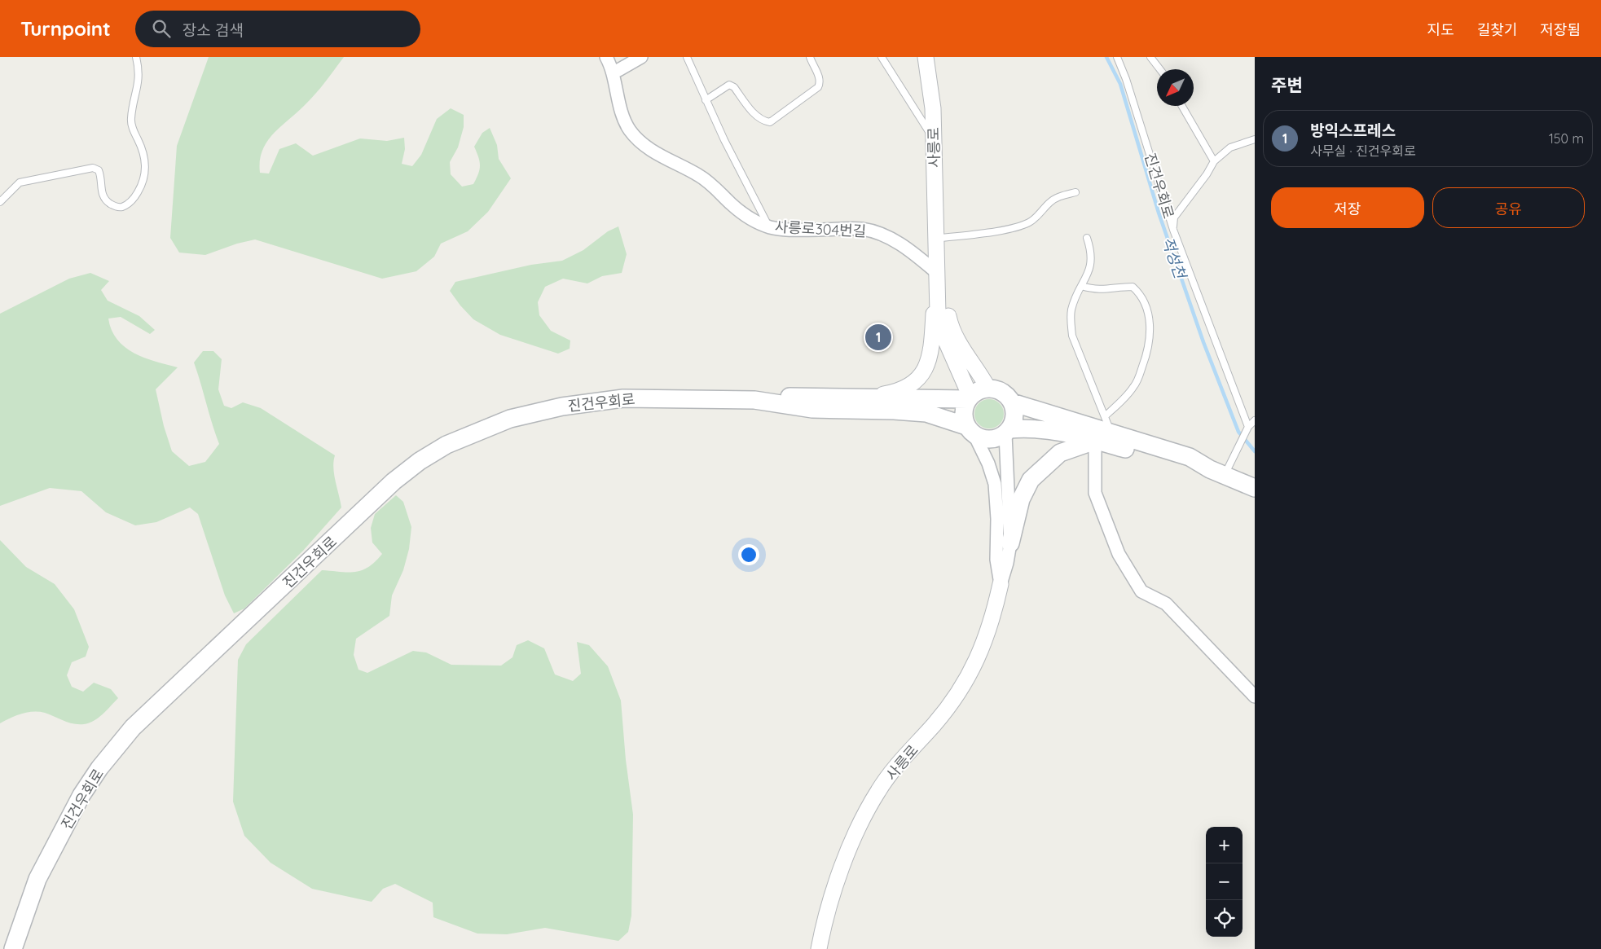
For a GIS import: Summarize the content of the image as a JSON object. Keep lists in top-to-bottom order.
{
  "streets": {
    "main road": ["진건우회로"],
    "street": ["사릉로", "사릉로304번길"]
  },
  "crossings": [
    ["사릉로", "진건우회로"],
    ["사릉로", "사릉로304번길"]
  ],
  "water": ["적성천"],
  "north": "bottom left",
  "page": {
    "header": "Turnpoint",
    "search": "장소 검색",
    "nav": ["지도", "길찾기", "저장됨"],
    "heading": "주변",
    "list": [
      {
        "mark": "1",
        "name": "방익스프레스",
        "note": "사무실 · 진건우회로",
        "value": "150 m"
      }
    ],
    "buttons": ["저장", "공유"],
    "pins": "1",
    "map_buttons": ["+", "−"]
  }
}
